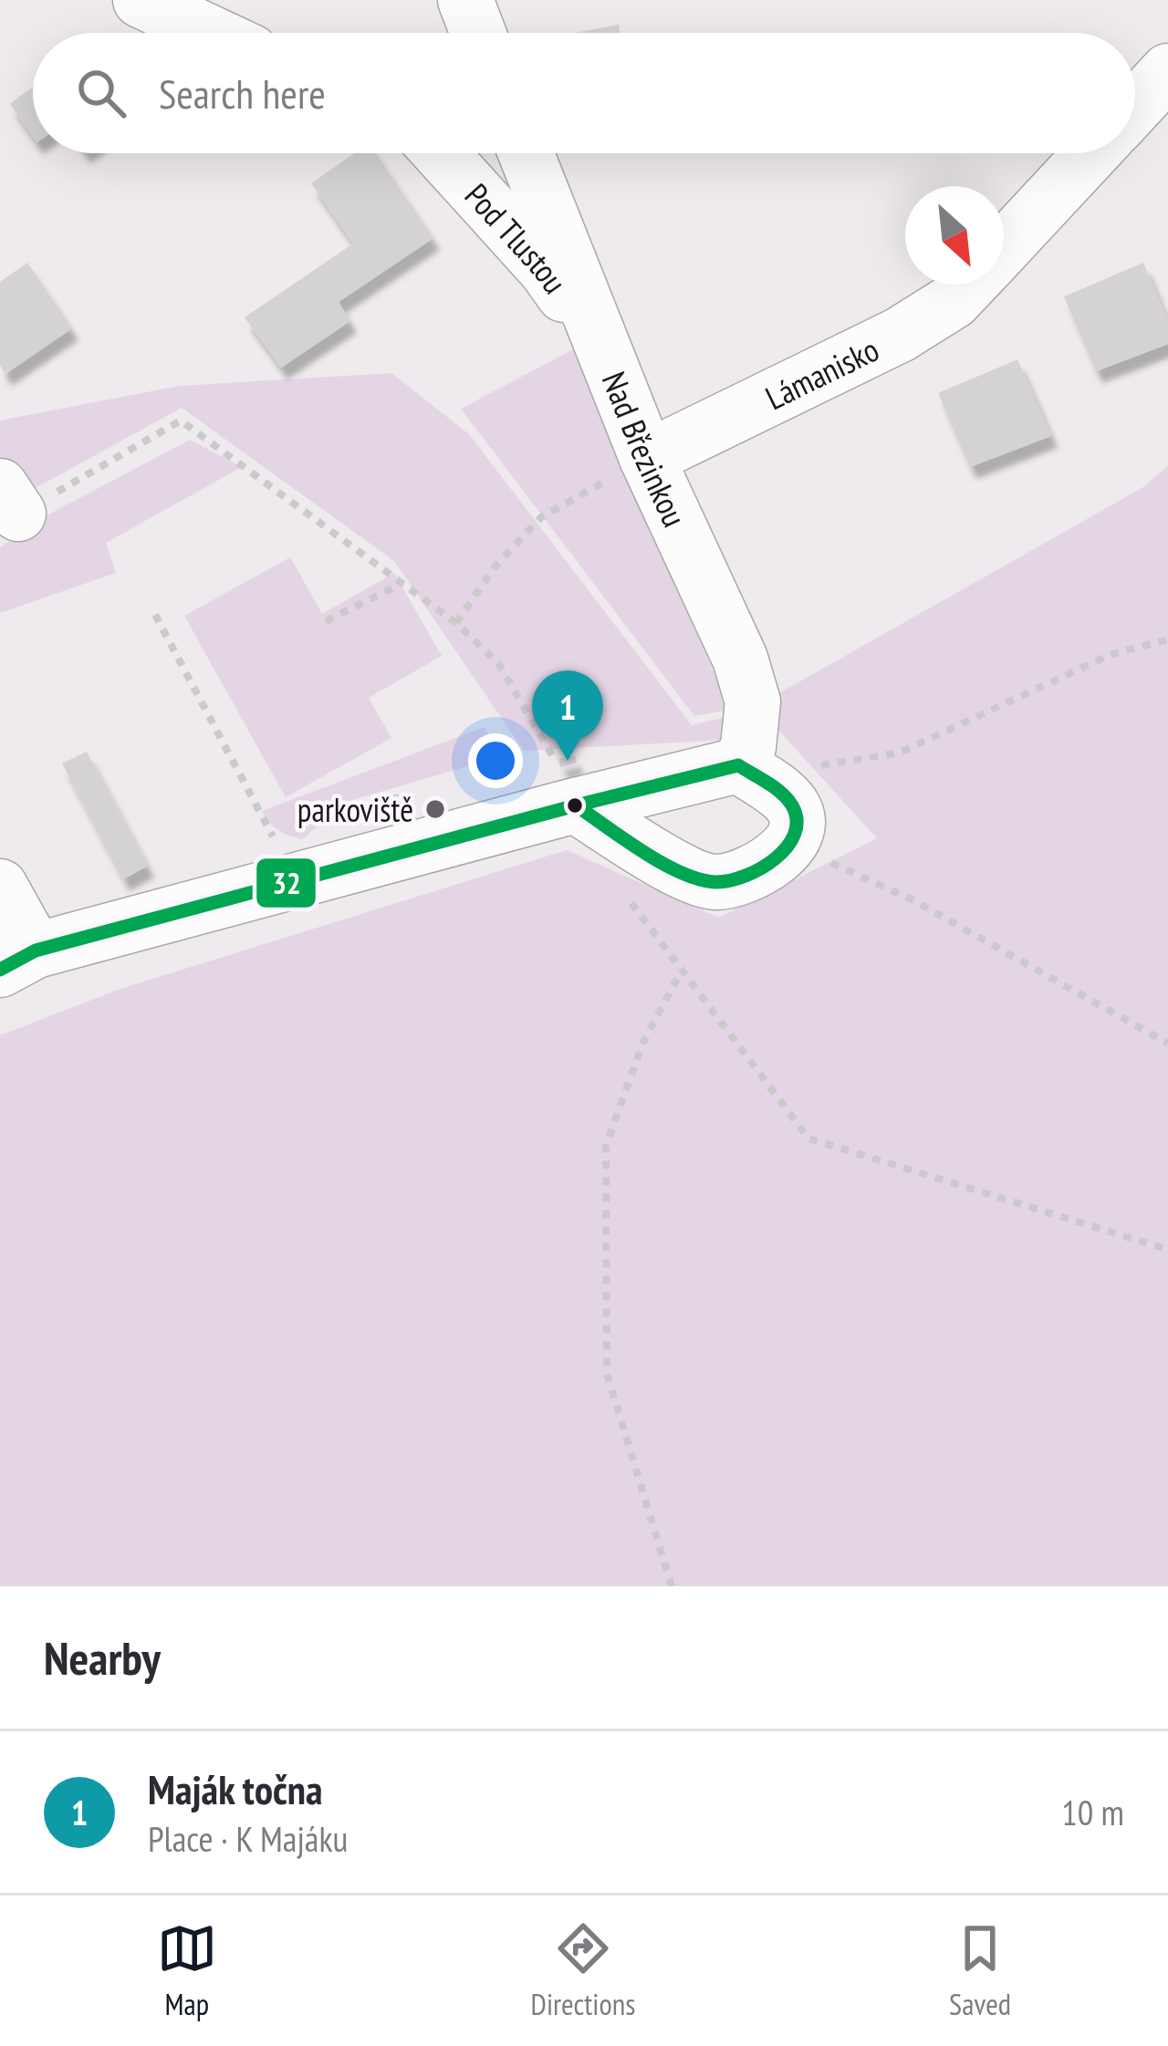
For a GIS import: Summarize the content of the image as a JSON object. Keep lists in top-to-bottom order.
{
  "streets": {
    "street": ["Pod Tlustou", "Lámanisko", "Nad Březinkou"]
  },
  "crossings": [
    ["Pod Tlustou", "Nad Březinkou"],
    ["Lámanisko", "Nad Březinkou"]
  ],
  "places": ["parkoviště"],
  "lines": ["transit line 32"],
  "north": "bottom right",
  "page": {
    "search": "Search here",
    "pins": "1",
    "heading": "Nearby",
    "list": [
      {
        "mark": "1",
        "name": "Maják točna",
        "note": "Place · K Majáku",
        "value": "10 m"
      }
    ],
    "nav": ["Map", "Directions", "Saved"]
  }
}
